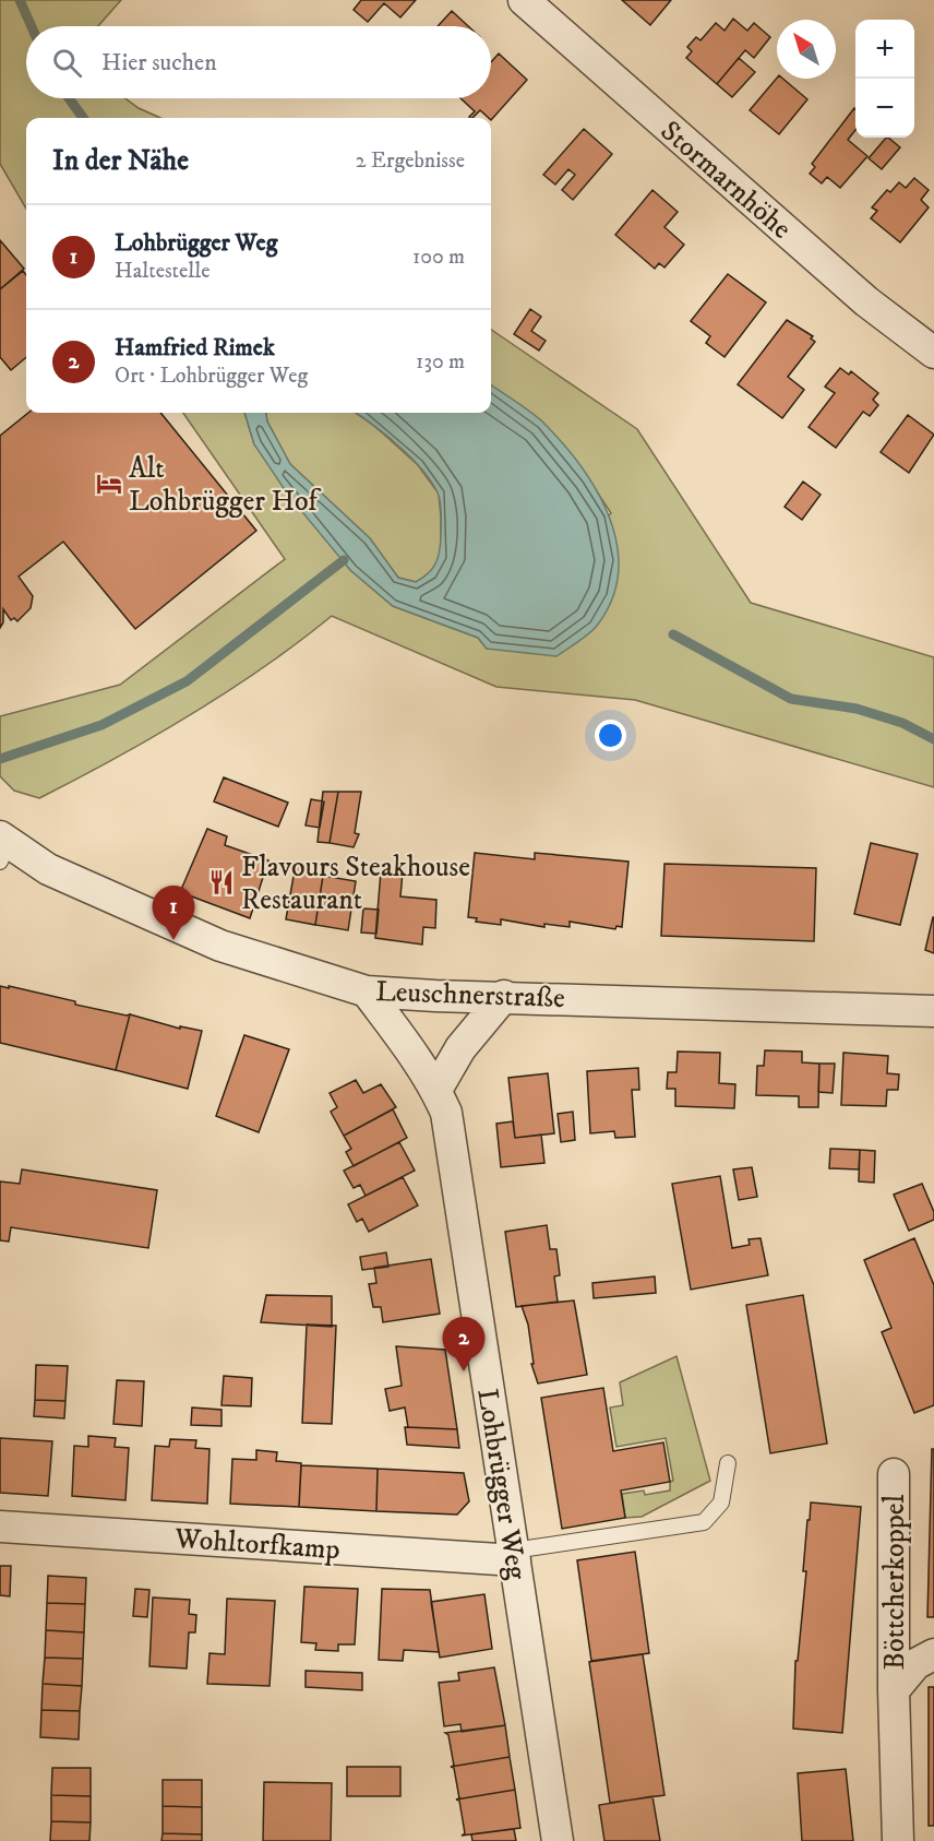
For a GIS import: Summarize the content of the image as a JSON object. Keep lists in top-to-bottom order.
{
  "streets": {
    "street": [
      "Stormarnhöhe",
      "Leuschnerstraße",
      "Lohbrügger Weg",
      "Wohltorfkamp",
      "Böttcherkoppel"
    ]
  },
  "crossings": [
    ["Leuschnerstraße", "Lohbrügger Weg"],
    ["Lohbrügger Weg", "Wohltorfkamp"]
  ],
  "places": {
    "hotel": ["Alt Lohbrügger Hof"],
    "restaurant": ["Flavours Steakhouse Restaurant"]
  },
  "north": "top left",
  "page": {
    "map_buttons": ["+", "−"],
    "search": "Hier suchen",
    "heading": ["In der Nähe", "2 Ergebnisse"],
    "list": [
      {
        "mark": "1",
        "name": "Lohbrügger Weg",
        "note": "Haltestelle",
        "value": "100 m"
      },
      {
        "mark": "2",
        "name": "Hamfried Rimek",
        "note": "Ort · Lohbrügger Weg",
        "value": "130 m"
      }
    ],
    "pins": ["1", "2"]
  }
}
